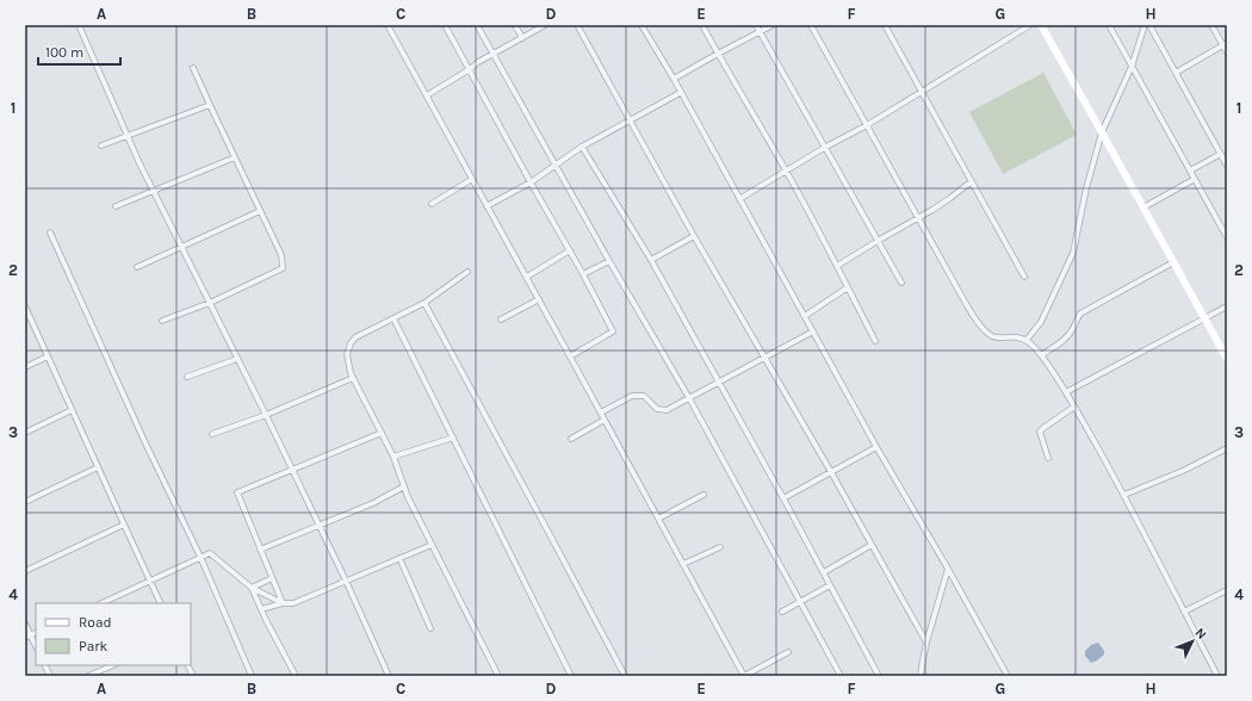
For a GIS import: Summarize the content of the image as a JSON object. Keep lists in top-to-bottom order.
{
  "legend": ["Road", "Park"],
  "scale_bar": "100 m",
  "north": "top right",
  "grid": {
    "columns": [
      "A",
      "B",
      "C",
      "D",
      "E",
      "F",
      "G",
      "H"
    ],
    "rows": [
      "1",
      "2",
      "3",
      "4"
    ]
  }
}
